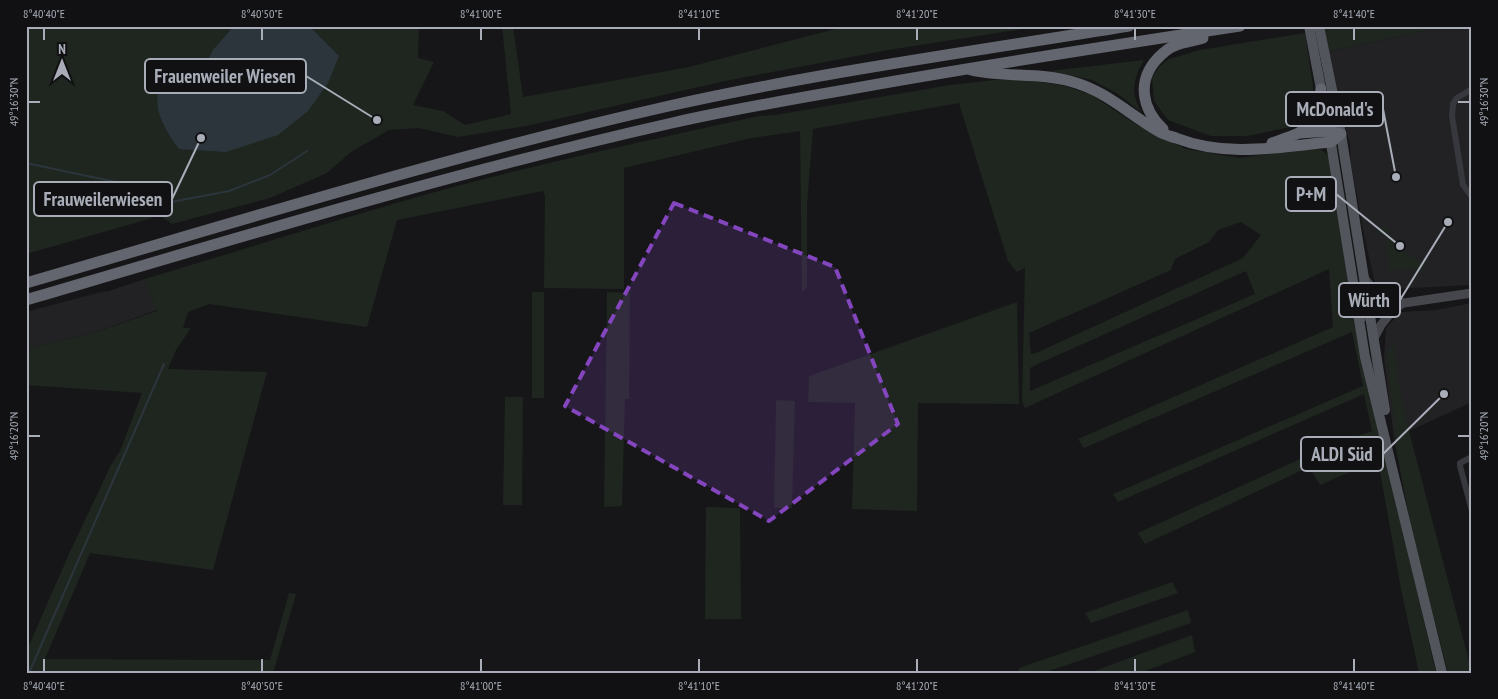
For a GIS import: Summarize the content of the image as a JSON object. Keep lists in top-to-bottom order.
{
  "places": [
    "Frauenweiler Wiesen",
    "Frauweilerwiesen",
    "McDonald's",
    "Würth",
    "P+M",
    "ALDI Süd"
  ],
  "north": "top",
  "coordinates": [
    "8°40'40\"E",
    "8°40'50\"E",
    "8°41'00\"E",
    "8°41'10\"E",
    "8°41'20\"E",
    "8°41'30\"E",
    "8°41'40\"E",
    "49°16'30\"N",
    "49°16'20\"N"
  ]
}
